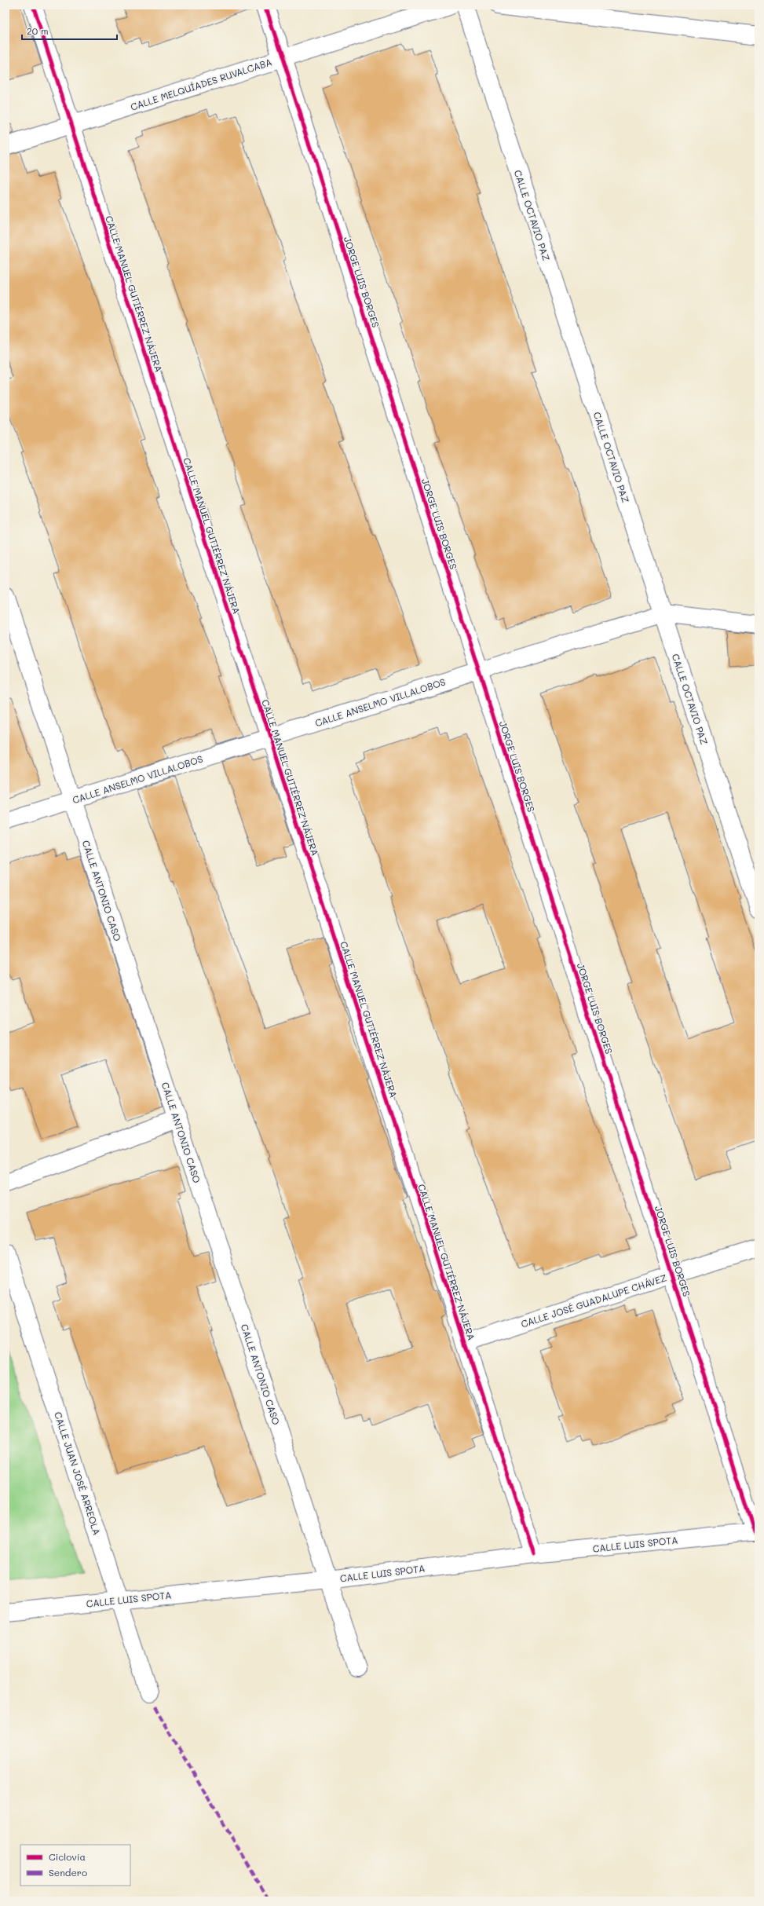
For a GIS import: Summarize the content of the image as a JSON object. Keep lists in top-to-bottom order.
{
  "streets": {
    "street": [
      "CALLE MELQUÍADES RUVALCABA",
      "CALLE OCTAVIO PAZ",
      "JORGE LUIS BORGES",
      "CALLE MANUEL GUTIÉRREZ NÁJERA",
      "CALLE ANSELMO VILLALOBOS",
      "CALLE ANTONIO CASO",
      "CALLE JOSÉ GUADALUPE CHÁVEZ",
      "CALLE JUAN JOSÉ ARREOLA",
      "CALLE LUIS SPOTA"
    ]
  },
  "crossings": [
    ["CALLE MELQUÍADES RUVALCABA", "JORGE LUIS BORGES"],
    ["CALLE MELQUÍADES RUVALCABA", "CALLE MANUEL GUTIÉRREZ NÁJERA"],
    ["CALLE OCTAVIO PAZ", "CALLE ANSELMO VILLALOBOS"],
    ["JORGE LUIS BORGES", "CALLE ANSELMO VILLALOBOS"],
    ["JORGE LUIS BORGES", "CALLE JOSÉ GUADALUPE CHÁVEZ"],
    ["JORGE LUIS BORGES", "CALLE LUIS SPOTA"],
    ["CALLE MANUEL GUTIÉRREZ NÁJERA", "CALLE ANSELMO VILLALOBOS"],
    ["CALLE MANUEL GUTIÉRREZ NÁJERA", "CALLE JOSÉ GUADALUPE CHÁVEZ"],
    ["CALLE MANUEL GUTIÉRREZ NÁJERA", "CALLE LUIS SPOTA"],
    ["CALLE ANSELMO VILLALOBOS", "CALLE ANTONIO CASO"],
    ["CALLE ANTONIO CASO", "CALLE LUIS SPOTA"],
    ["CALLE JUAN JOSÉ ARREOLA", "CALLE LUIS SPOTA"]
  ],
  "legend": ["Ciclovía", "Sendero"],
  "scale_bar": "20 m"
}
